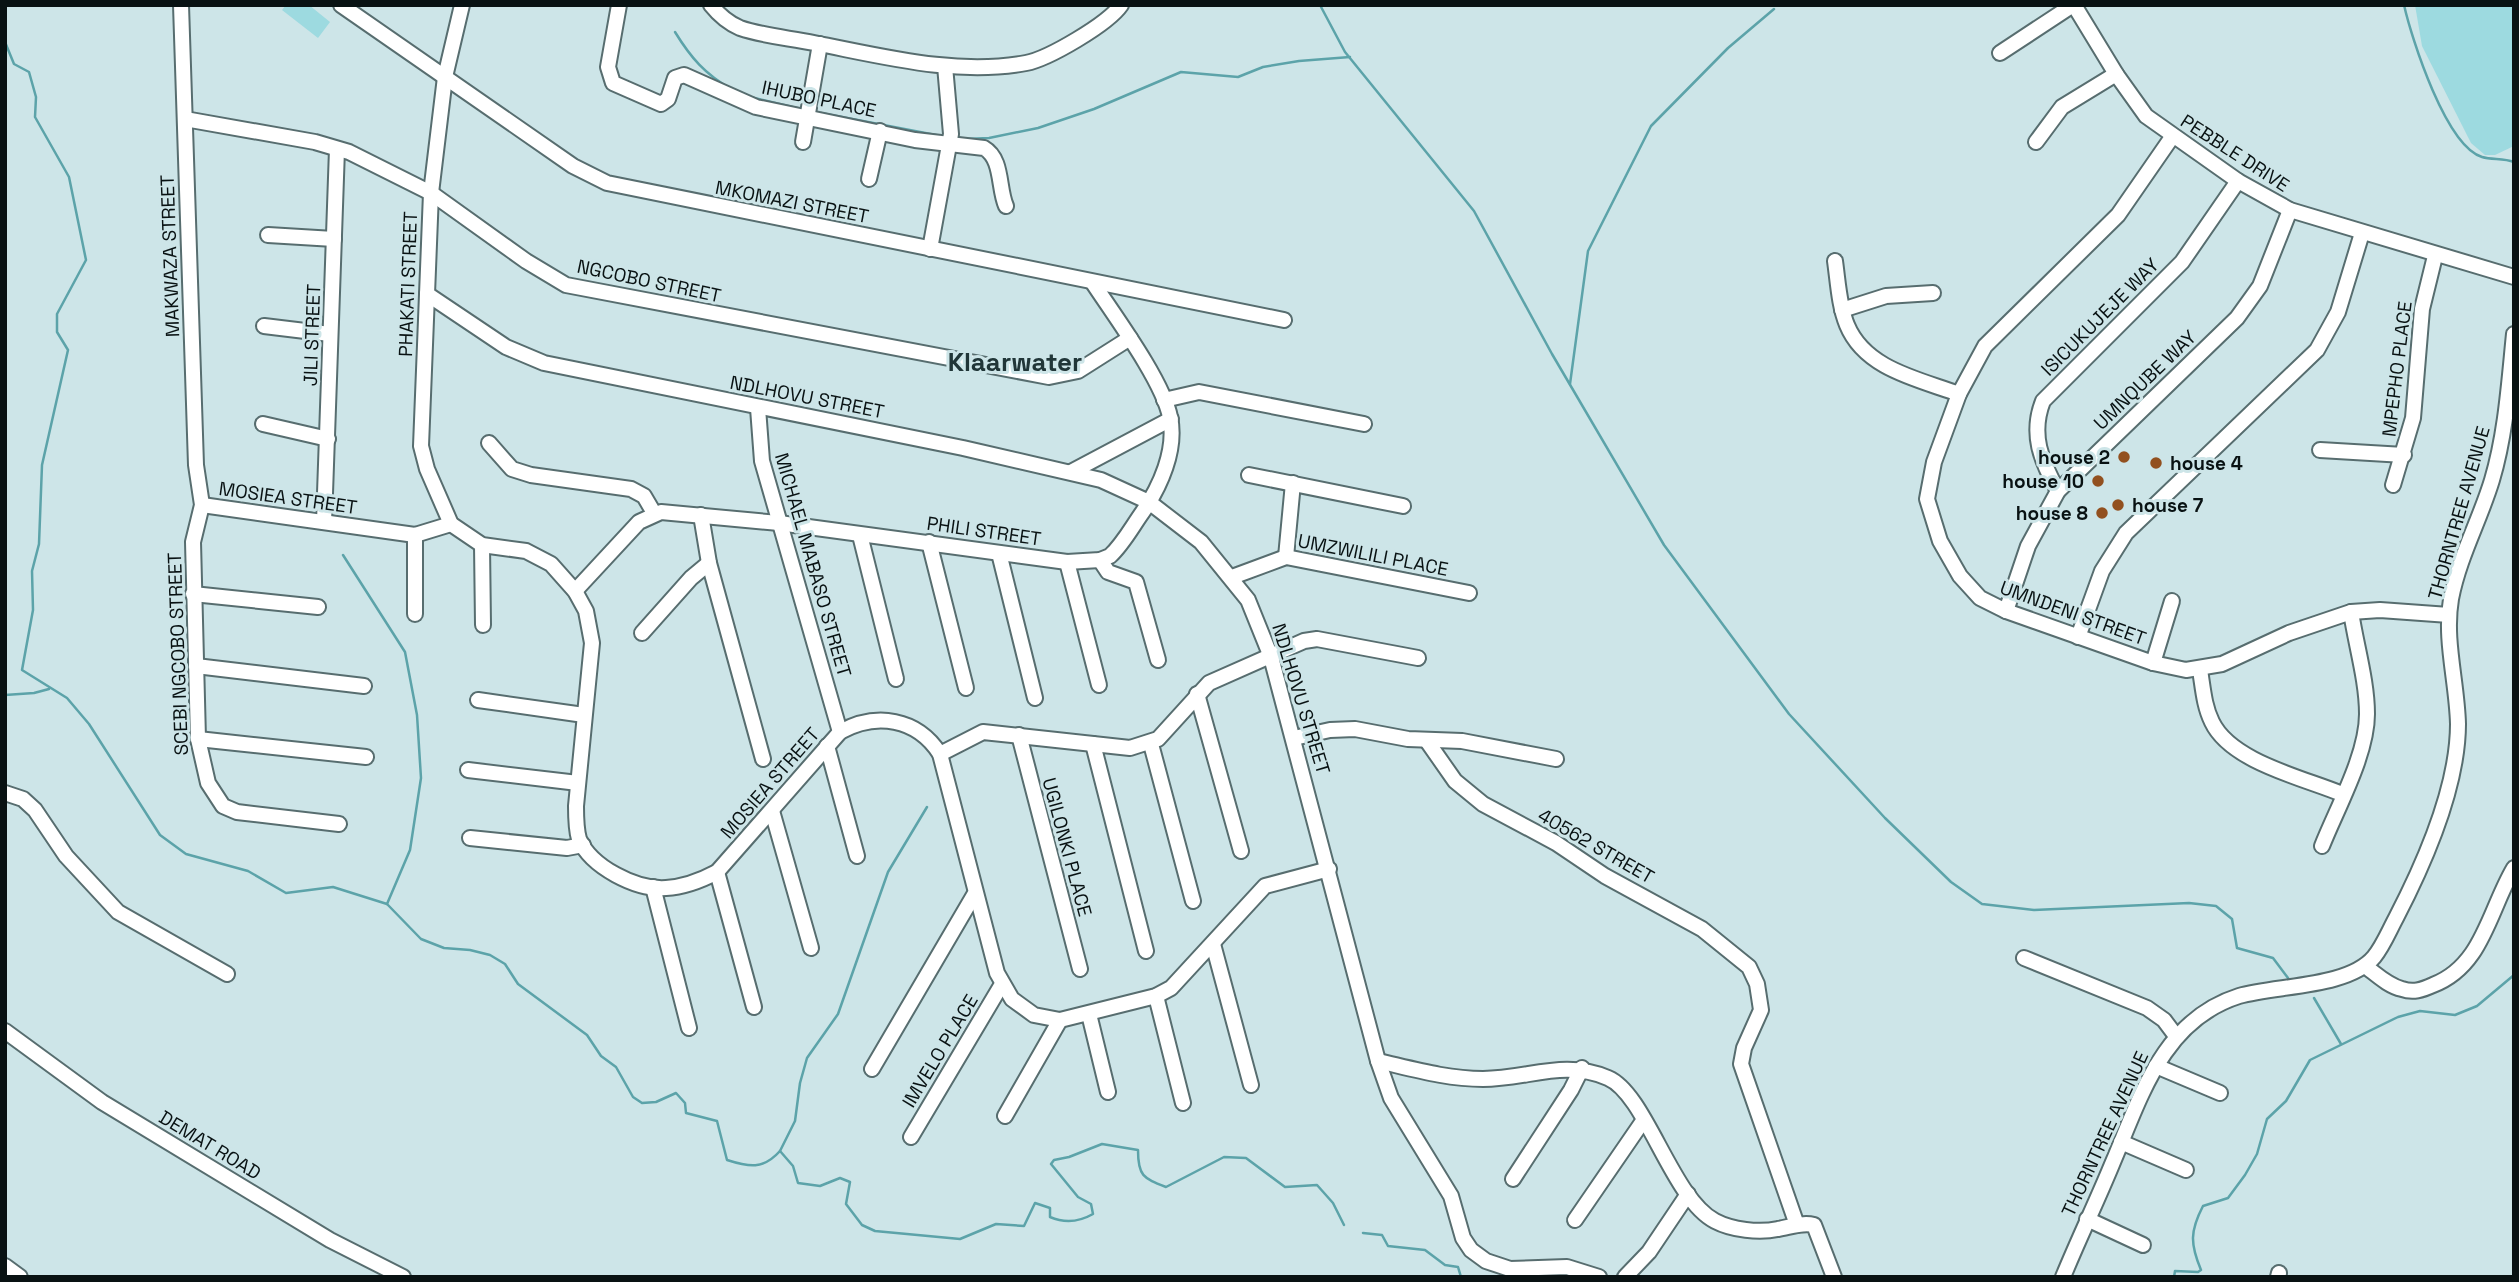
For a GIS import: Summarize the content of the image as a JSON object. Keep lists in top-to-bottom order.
{
  "streets": {
    "street": [
      "IHUBO PLACE",
      "PEBBLE DRIVE",
      "MKOMAZI STREET",
      "MAKWAZA STREET",
      "NGCOBO STREET",
      "PHAKATI STREET",
      "ISICUKUJEJE WAY",
      "JILI STREET",
      "MPEPHO PLACE",
      "UMNQUBE WAY",
      "NDLHOVU STREET",
      "MOSIEA STREET",
      "THORNTREE AVENUE",
      "PHILI STREET",
      "UMZWILILI PLACE",
      "MICHAEL MABASO STREET",
      "UMNDENI STREET",
      "SCEBI NGCOBO STREET",
      "40562 STREET",
      "UGILONKI PLACE",
      "IMVELO PLACE",
      "DEMAT ROAD"
    ]
  },
  "crossings": [
    ["PEBBLE DRIVE", "ISICUKUJEJE WAY"],
    ["PEBBLE DRIVE", "MPEPHO PLACE"],
    ["PEBBLE DRIVE", "UMNQUBE WAY"],
    ["PEBBLE DRIVE", "UMNDENI STREET"],
    ["MKOMAZI STREET", "PHAKATI STREET"],
    ["MAKWAZA STREET", "NGCOBO STREET"],
    ["MAKWAZA STREET", "MOSIEA STREET"],
    ["MAKWAZA STREET", "SCEBI NGCOBO STREET"],
    ["NGCOBO STREET", "PHAKATI STREET"],
    ["NGCOBO STREET", "JILI STREET"],
    ["PHAKATI STREET", "NDLHOVU STREET"],
    ["PHAKATI STREET", "MOSIEA STREET"],
    ["ISICUKUJEJE WAY", "UMNQUBE WAY"],
    ["JILI STREET", "MOSIEA STREET"],
    ["UMNQUBE WAY", "UMNDENI STREET"],
    ["NDLHOVU STREET", "UMZWILILI PLACE"],
    ["NDLHOVU STREET", "MICHAEL MABASO STREET"],
    ["MOSIEA STREET", "MICHAEL MABASO STREET"],
    ["MOSIEA STREET", "SCEBI NGCOBO STREET"],
    ["THORNTREE AVENUE", "UMNDENI STREET"],
    ["PHILI STREET", "MICHAEL MABASO STREET"]
  ],
  "districts": ["Klaarwater"],
  "places": [
    "house 2",
    "house 4",
    "house 10",
    "house 7",
    "house 8"
  ]
}
